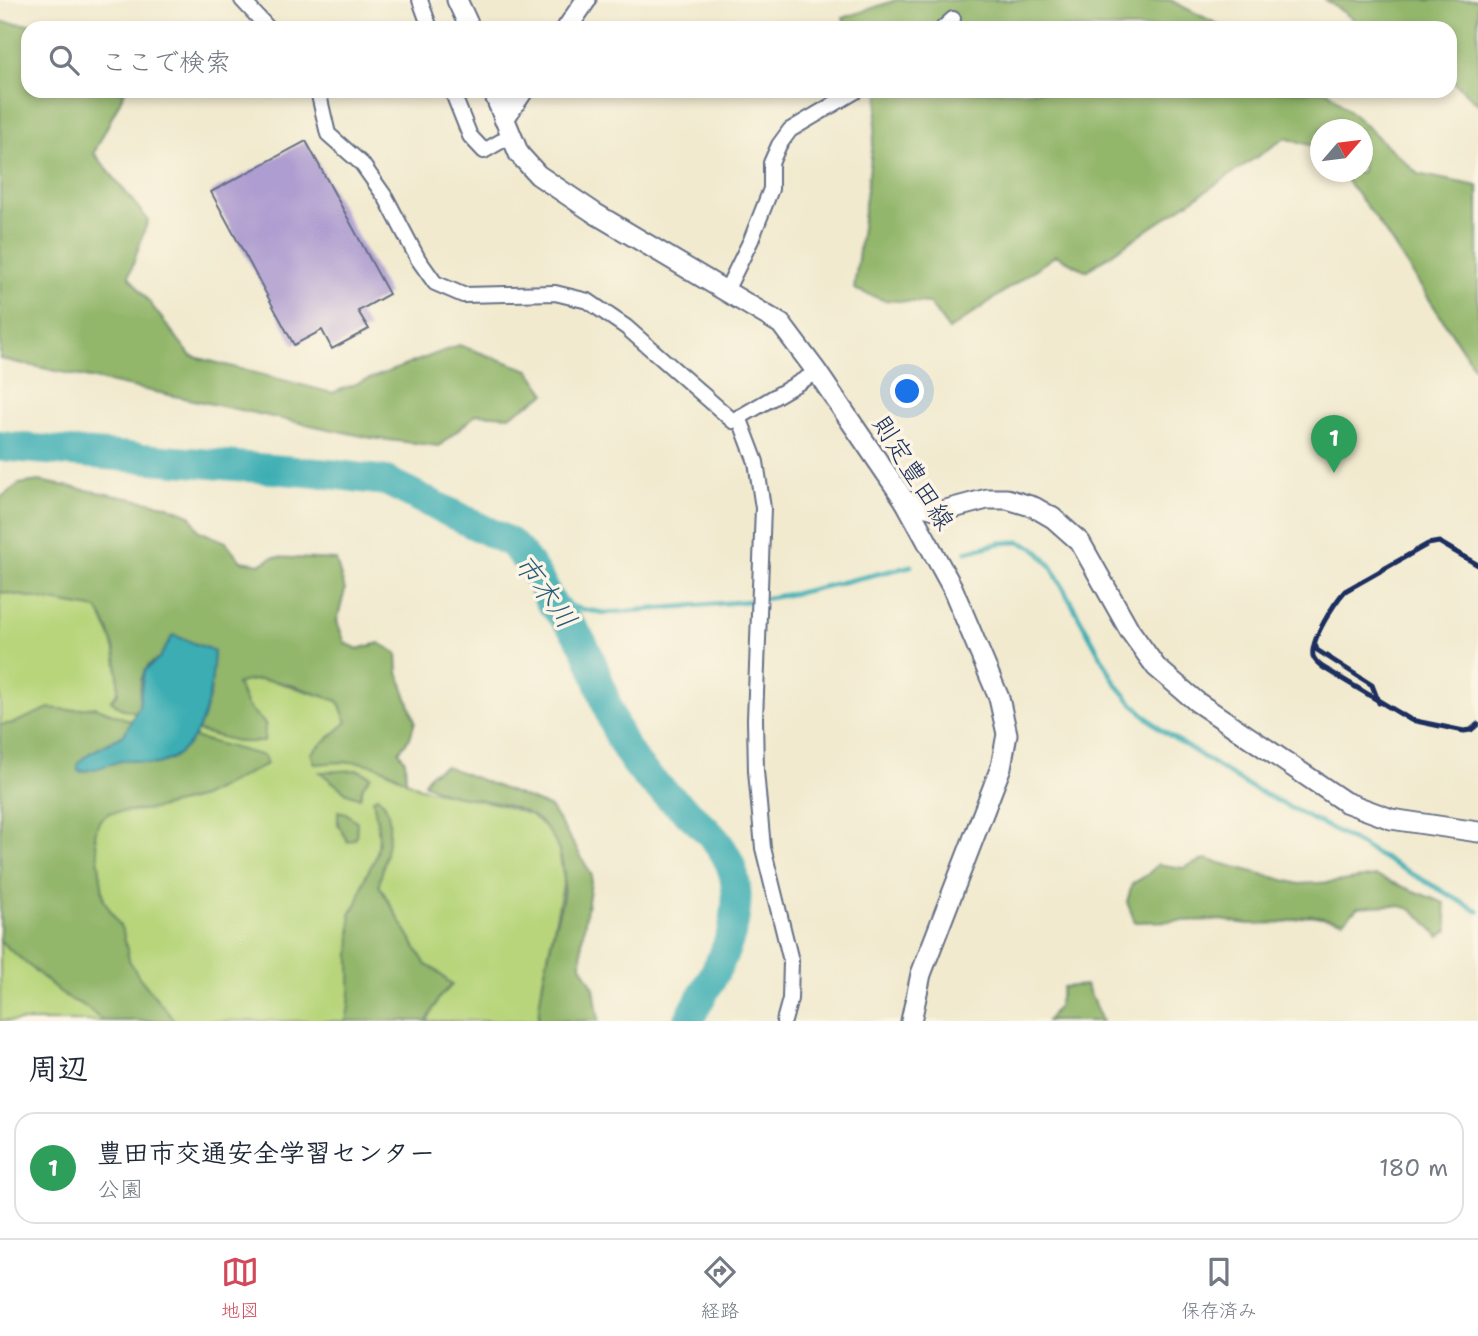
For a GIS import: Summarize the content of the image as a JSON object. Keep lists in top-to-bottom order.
{
  "streets": {
    "main road": ["則定豊田線"]
  },
  "water": ["市木川"],
  "north": "top right",
  "page": {
    "search": "ここで検索",
    "pins": "1",
    "heading": "周辺",
    "list": [
      {
        "mark": "1",
        "name": "豊田市交通安全学習センター",
        "note": "公園",
        "value": "180 m"
      }
    ],
    "nav": ["地図", "経路", "保存済み"]
  }
}
